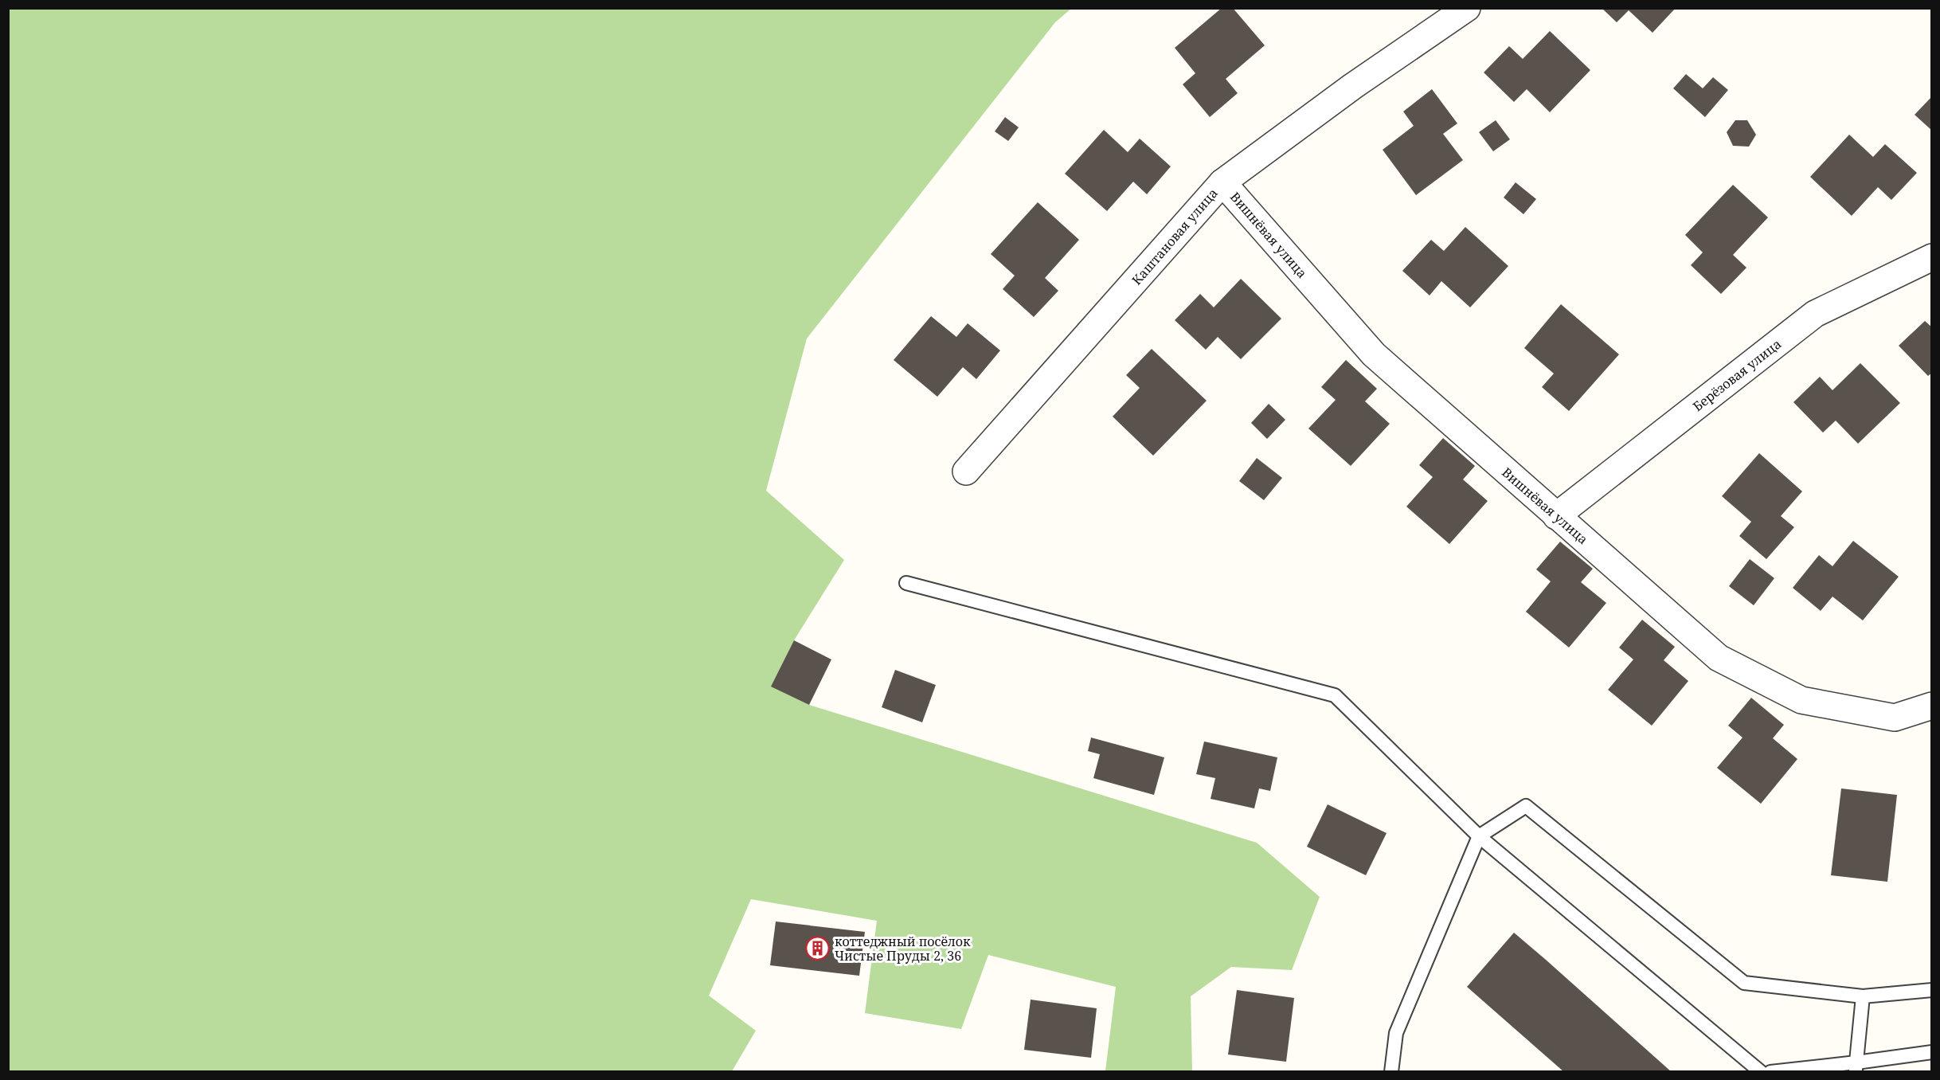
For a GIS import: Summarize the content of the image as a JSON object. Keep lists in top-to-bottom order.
{
  "streets": {
    "street": ["Вишнёвая улица", "Каштановая улица", "Берёзовая улица"]
  },
  "crossings": [
    ["Вишнёвая улица", "Каштановая улица"],
    ["Вишнёвая улица", "Берёзовая улица"]
  ],
  "places": {
    "building": ["коттеджный посёлок Чистые Пруды 2, 36"]
  }
}
